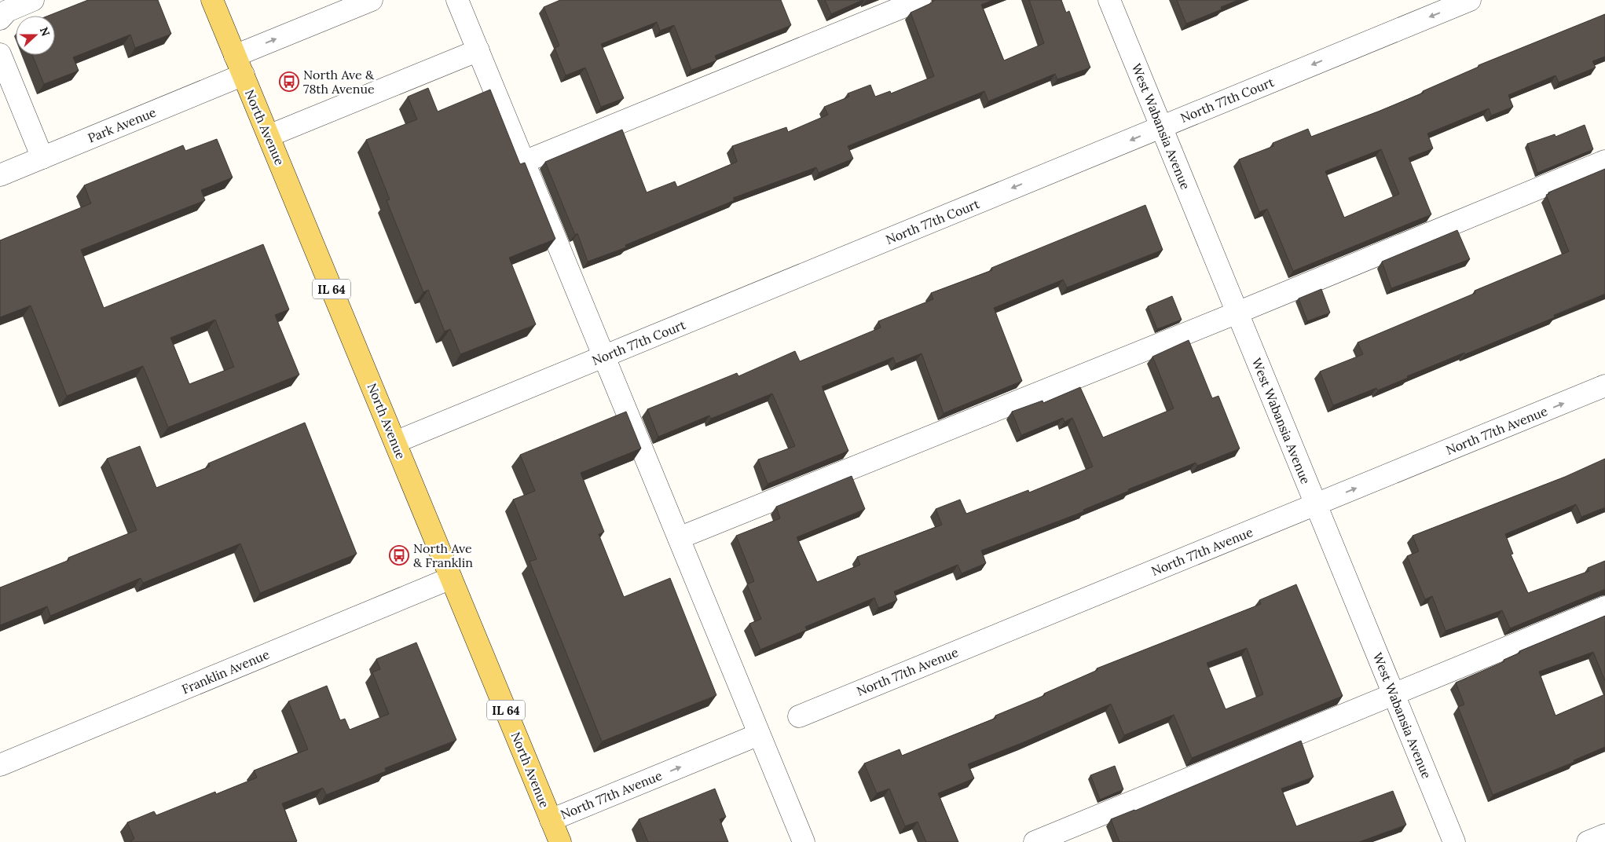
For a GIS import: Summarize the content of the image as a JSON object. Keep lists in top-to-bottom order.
{
  "streets": {
    "main road": ["North Avenue", "IL 64"],
    "street": [
      "North 77th Court",
      "Park Avenue",
      "West Wabansia Avenue",
      "North 77th Avenue",
      "Franklin Avenue"
    ]
  },
  "crossings": [
    ["North 77th Court", "West Wabansia Avenue"],
    ["North 77th Court", "North Avenue"],
    ["Park Avenue", "North Avenue"],
    ["West Wabansia Avenue", "North 77th Avenue"],
    ["North Avenue", "North 77th Avenue"],
    ["North Avenue", "Franklin Avenue"]
  ],
  "one_way": ["North 77th Court", "North 77th Avenue"],
  "places": {
    "bus stop": ["North Ave & 78th Avenue", "North Ave & Franklin"]
  },
  "north": "right"
}
